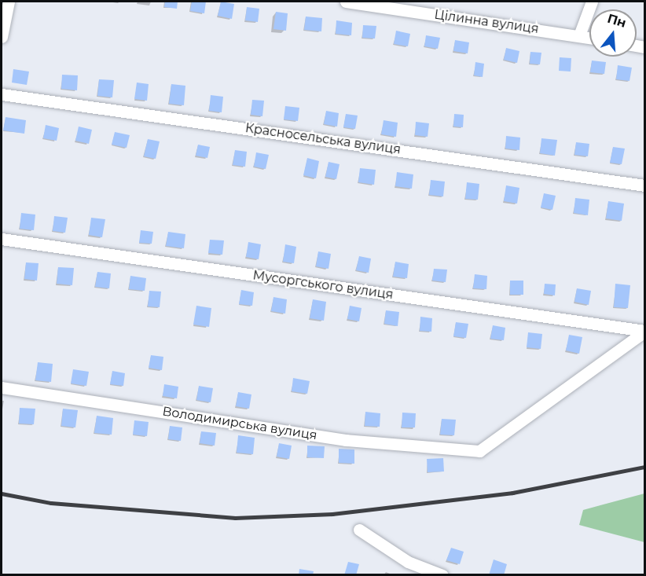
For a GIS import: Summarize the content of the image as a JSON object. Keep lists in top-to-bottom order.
{
  "streets": {
    "street": [
      "Цілинна вулиця",
      "Красносельська вулиця",
      "Мусоргського вулиця",
      "Володимирська вулиця"
    ]
  },
  "crossings": [
    ["Мусоргського вулиця", "Володимирська вулиця"]
  ],
  "north": "top"
}
